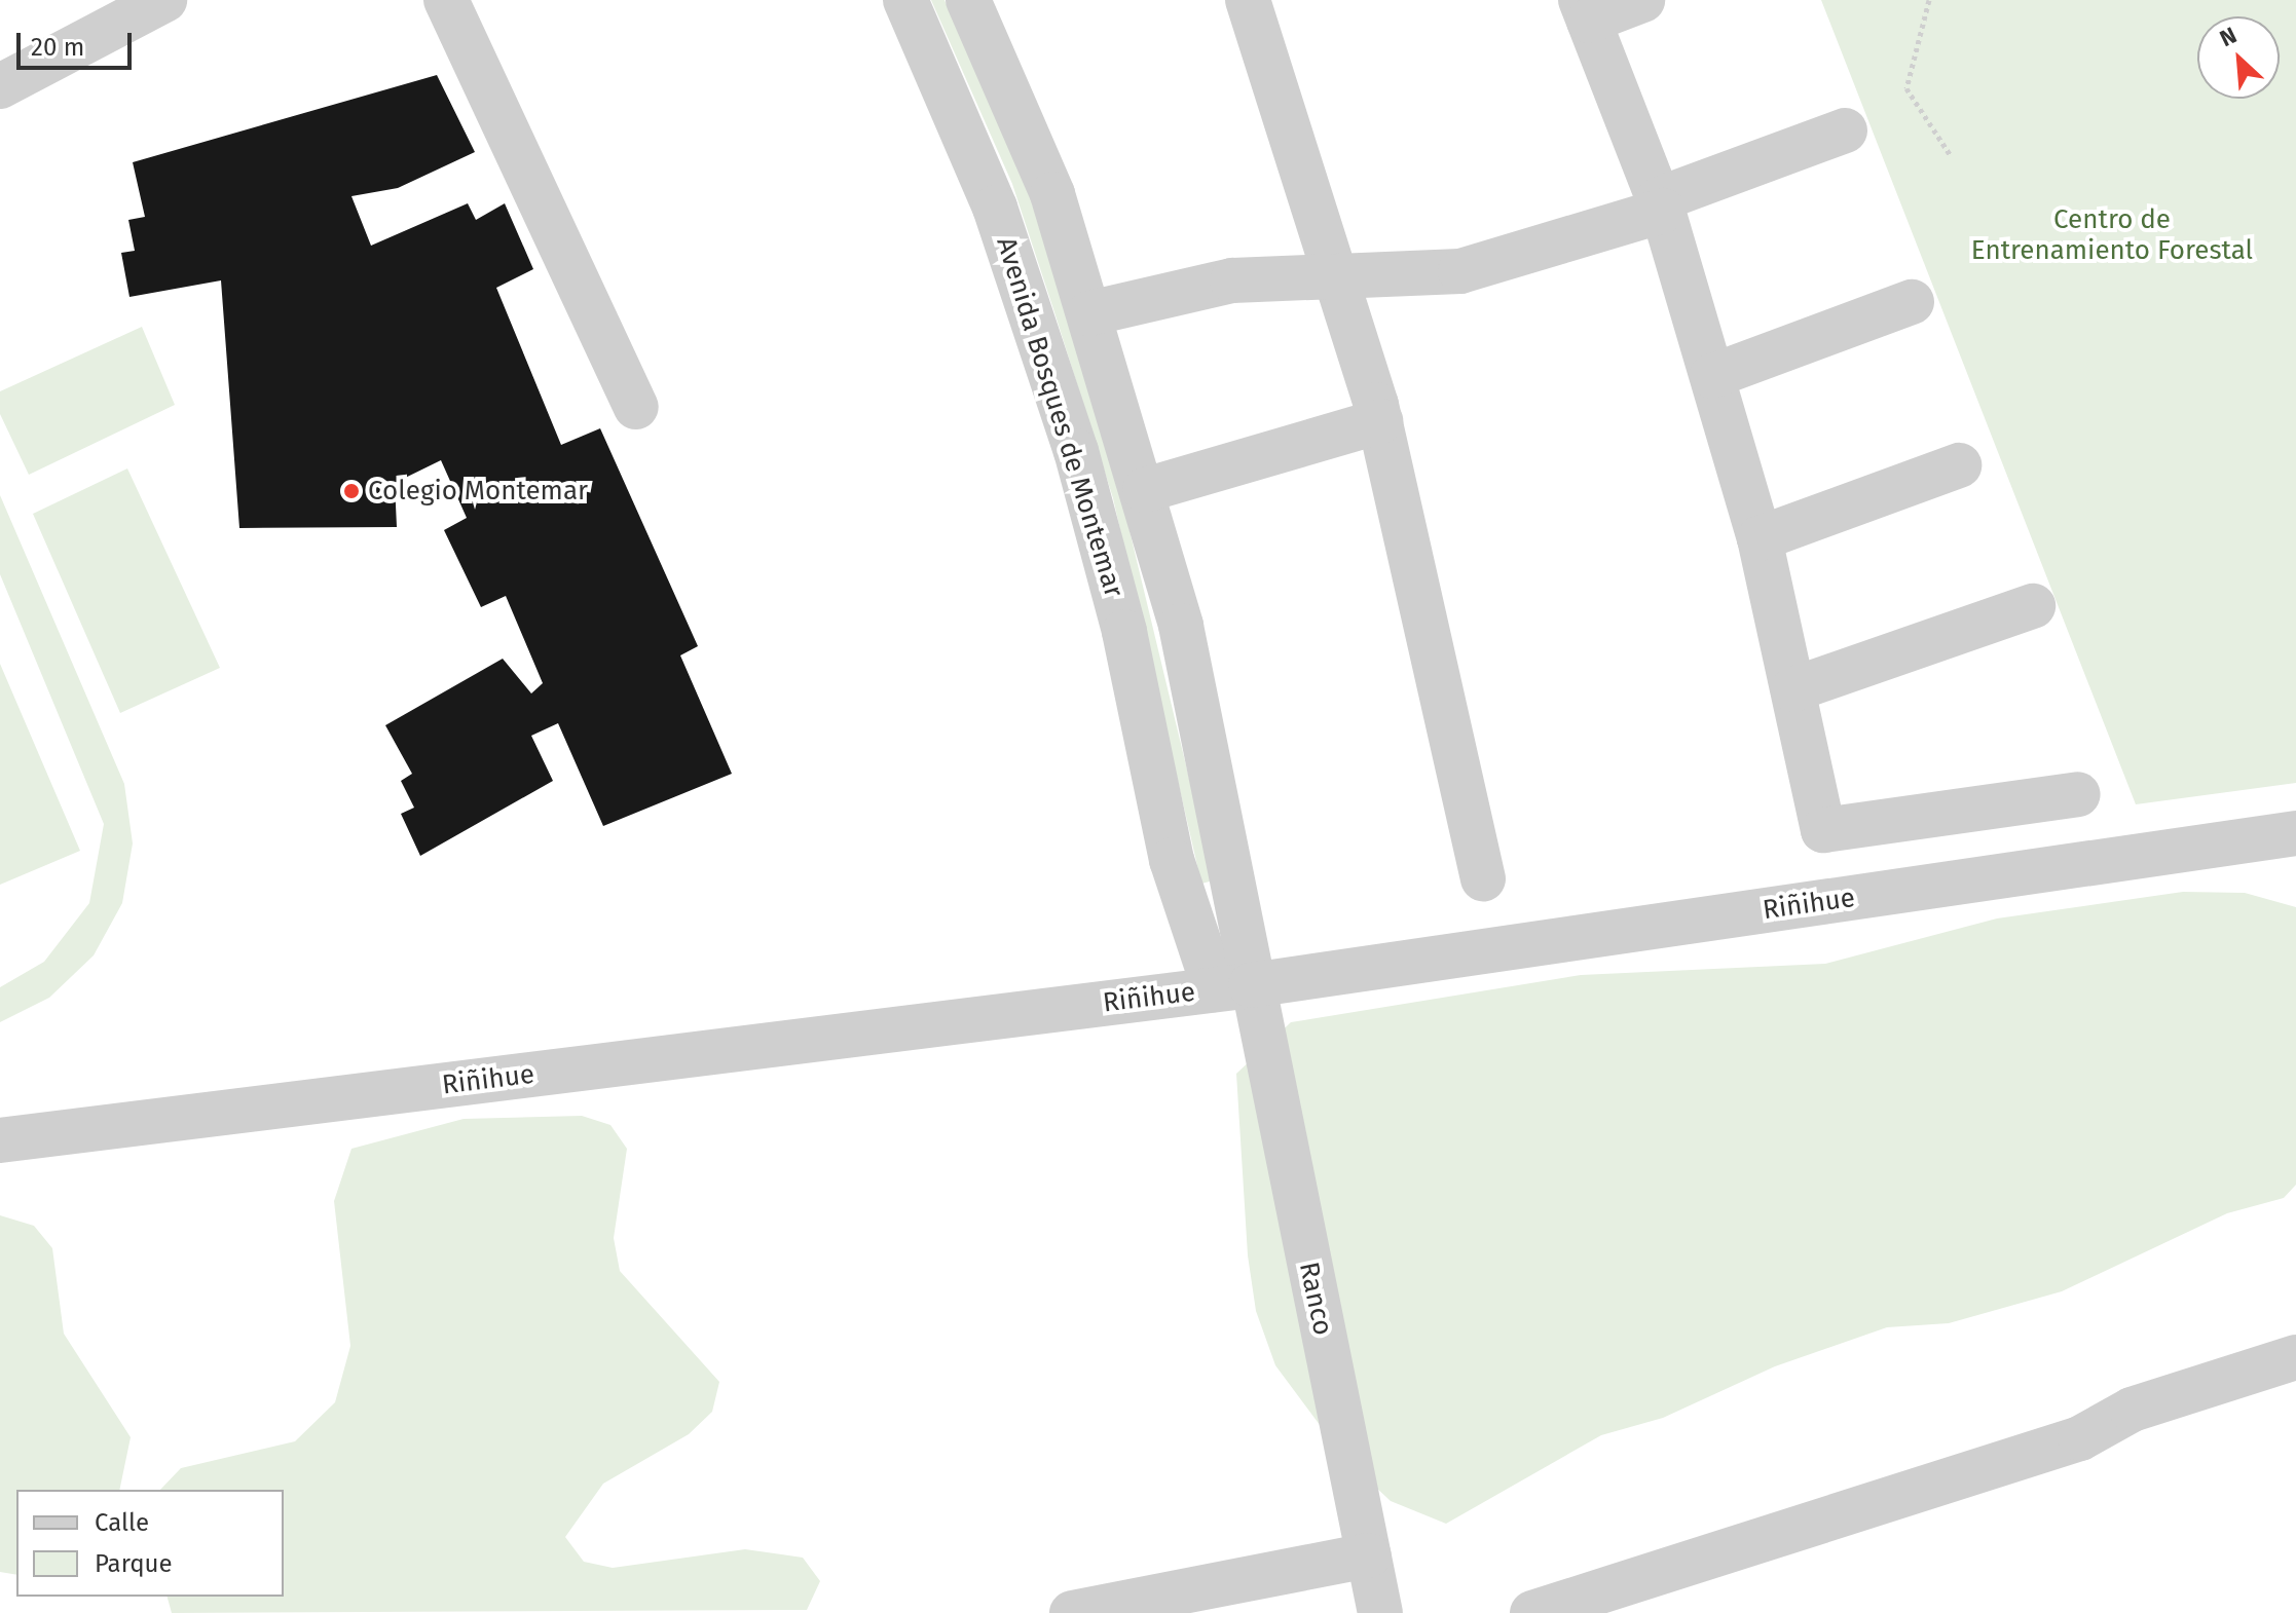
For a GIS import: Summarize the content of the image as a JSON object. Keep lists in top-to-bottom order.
{
  "streets": {
    "street": ["Avenida Bosques de Montemar", "Riñihue", "Ranco"]
  },
  "crossings": [
    ["Avenida Bosques de Montemar", "Riñihue"],
    ["Avenida Bosques de Montemar", "Ranco"],
    ["Riñihue", "Ranco"]
  ],
  "parks": ["Centro de Entrenamiento Forestal"],
  "places": ["Colegio Montemar"],
  "legend": ["Calle", "Parque"],
  "scale_bar": "20 m",
  "north": "top left"
}
